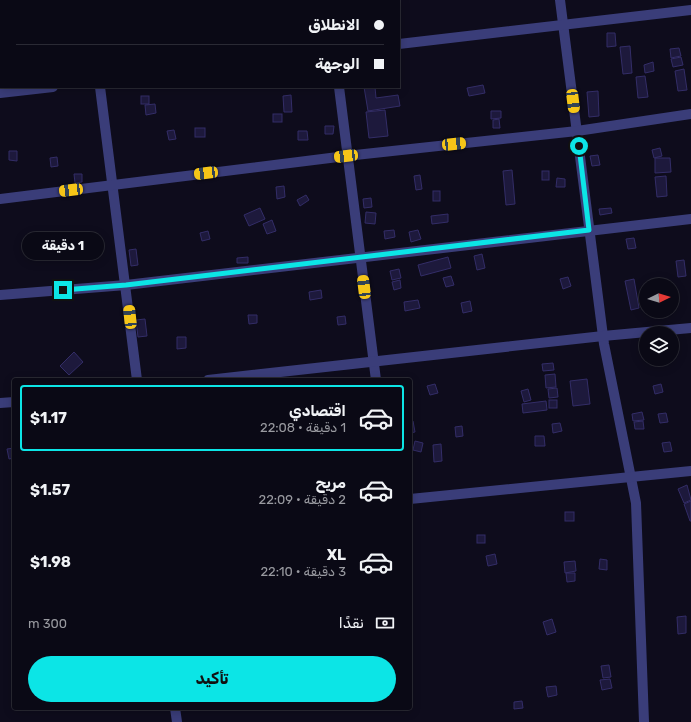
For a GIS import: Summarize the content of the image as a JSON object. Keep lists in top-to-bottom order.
{
  "north": "right",
  "page": {
    "banner": ["الانطلاق", "الوجهة"],
    "bubble": "1 دقيقة",
    "list": [
      {
        "name": "اقتصادي",
        "note": "1 دقيقة · 22:08",
        "value": "$1.17"
      },
      {
        "name": "مريح",
        "note": "2 دقيقة · 22:09",
        "value": "$1.57"
      },
      {
        "name": "XL",
        "note": "3 دقيقة · 22:10",
        "value": "$1.98"
      }
    ],
    "pay": ["نقدًا", "300 m"],
    "buttons": "تأكيد"
  }
}
